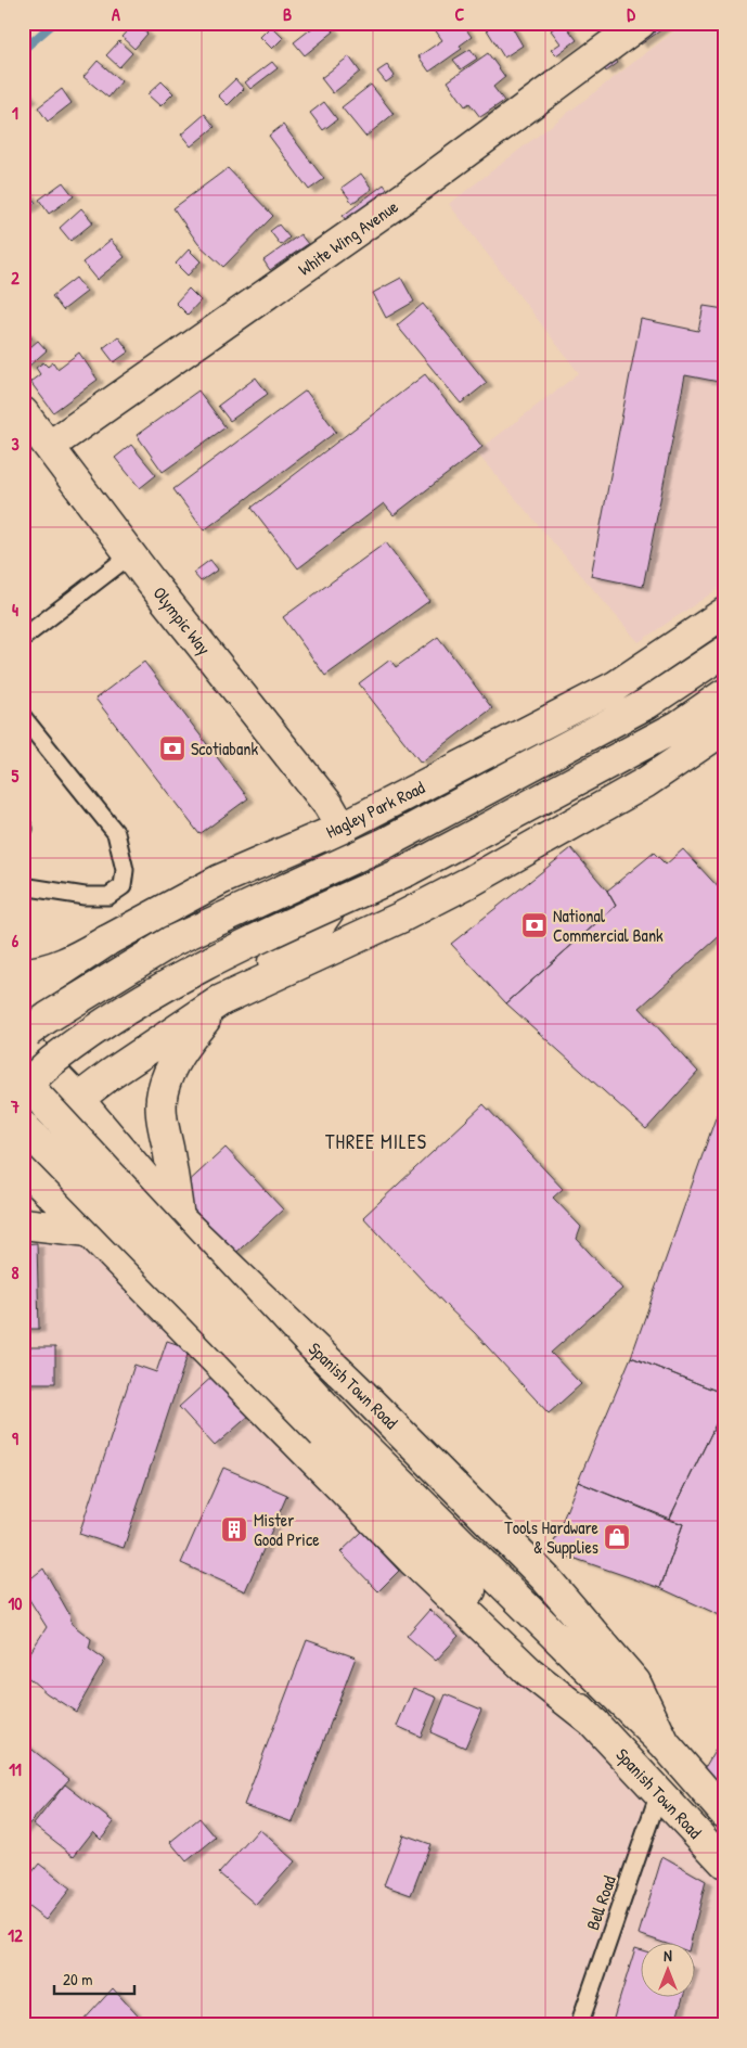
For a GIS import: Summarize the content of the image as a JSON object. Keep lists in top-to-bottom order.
{
  "streets": {
    "main road": [
      "White Wing Avenue",
      "Olympic Way",
      "Hagley Park Road",
      "Spanish Town Road"
    ],
    "lane": ["Bell Road"]
  },
  "crossings": [
    ["White Wing Avenue", "Olympic Way"],
    ["Olympic Way", "Hagley Park Road"],
    ["Hagley Park Road", "Spanish Town Road"],
    ["Spanish Town Road", "Bell Road"]
  ],
  "districts": ["THREE MILES"],
  "places": {
    "bank": ["Scotiabank", "National Commercial Bank"],
    "building": ["Mister Good Price"],
    "shop": ["Tools Hardware & Supplies"]
  },
  "scale_bar": "20 m",
  "north": "top",
  "grid": {
    "columns": [
      "A",
      "B",
      "C",
      "D"
    ],
    "rows": [
      "1",
      "2",
      "3",
      "4",
      "5",
      "6",
      "7",
      "8",
      "9",
      "10",
      "11",
      "12"
    ]
  }
}
